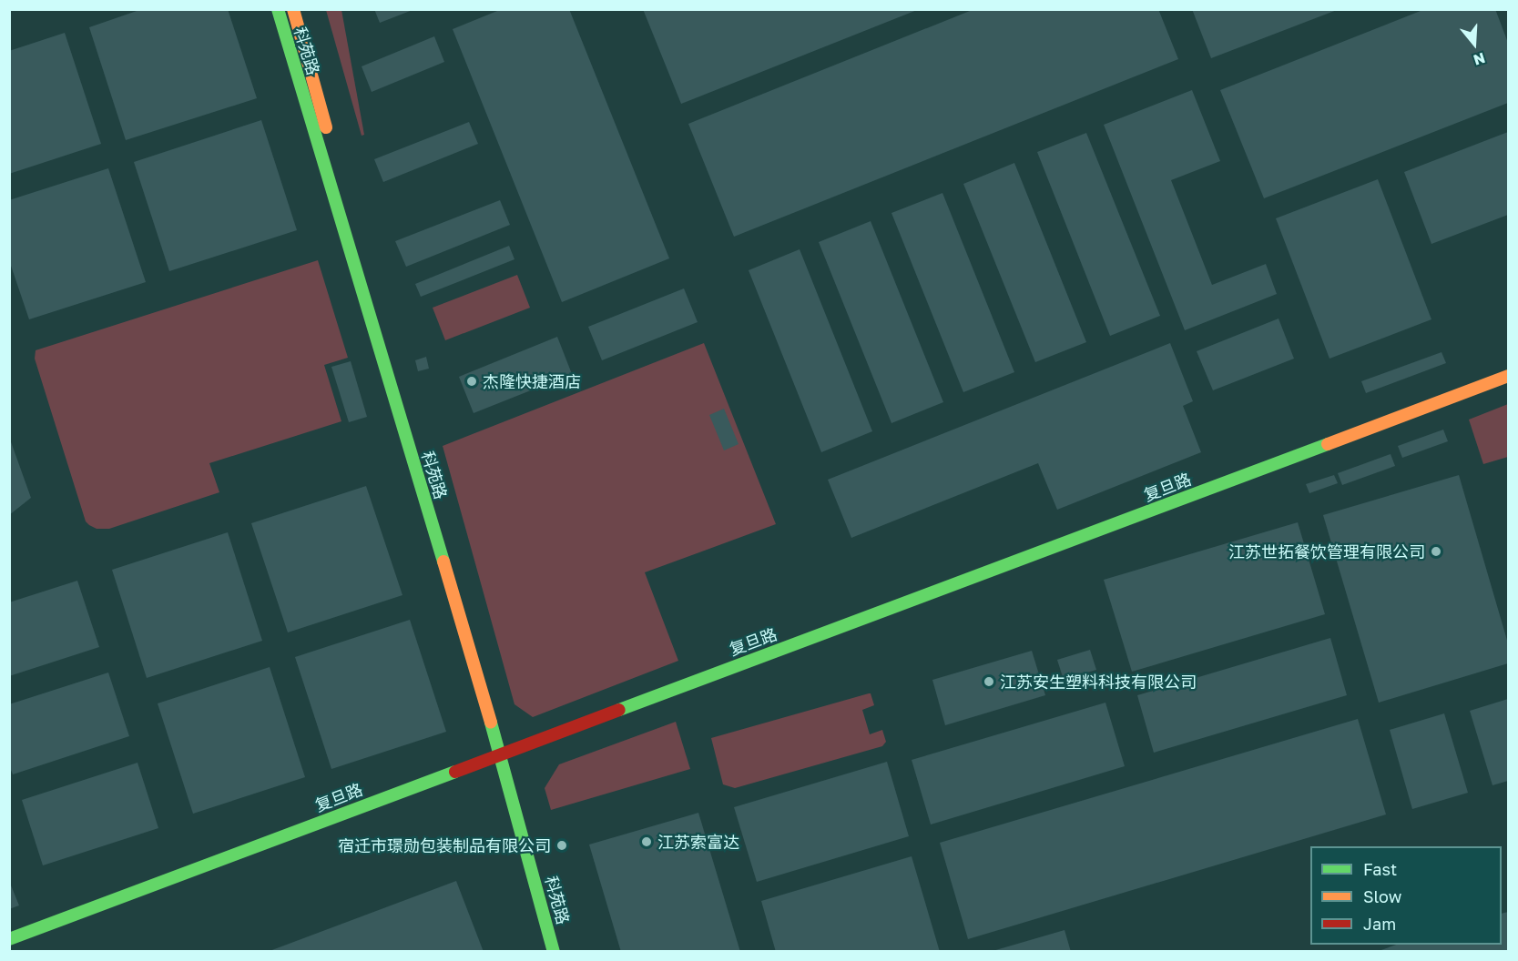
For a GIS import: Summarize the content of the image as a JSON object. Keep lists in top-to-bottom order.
{
  "streets": {
    "street": ["科苑路", "复旦路"]
  },
  "crossings": [
    ["科苑路", "复旦路"]
  ],
  "places": [
    "杰隆快捷酒店",
    "江苏世拓餐饮管理有限公司",
    "江苏安生塑料科技有限公司",
    "江苏索富达",
    "宿迁市璟勋包装制品有限公司"
  ],
  "legend": ["Fast", "Slow", "Jam"],
  "north": "bottom"
}
